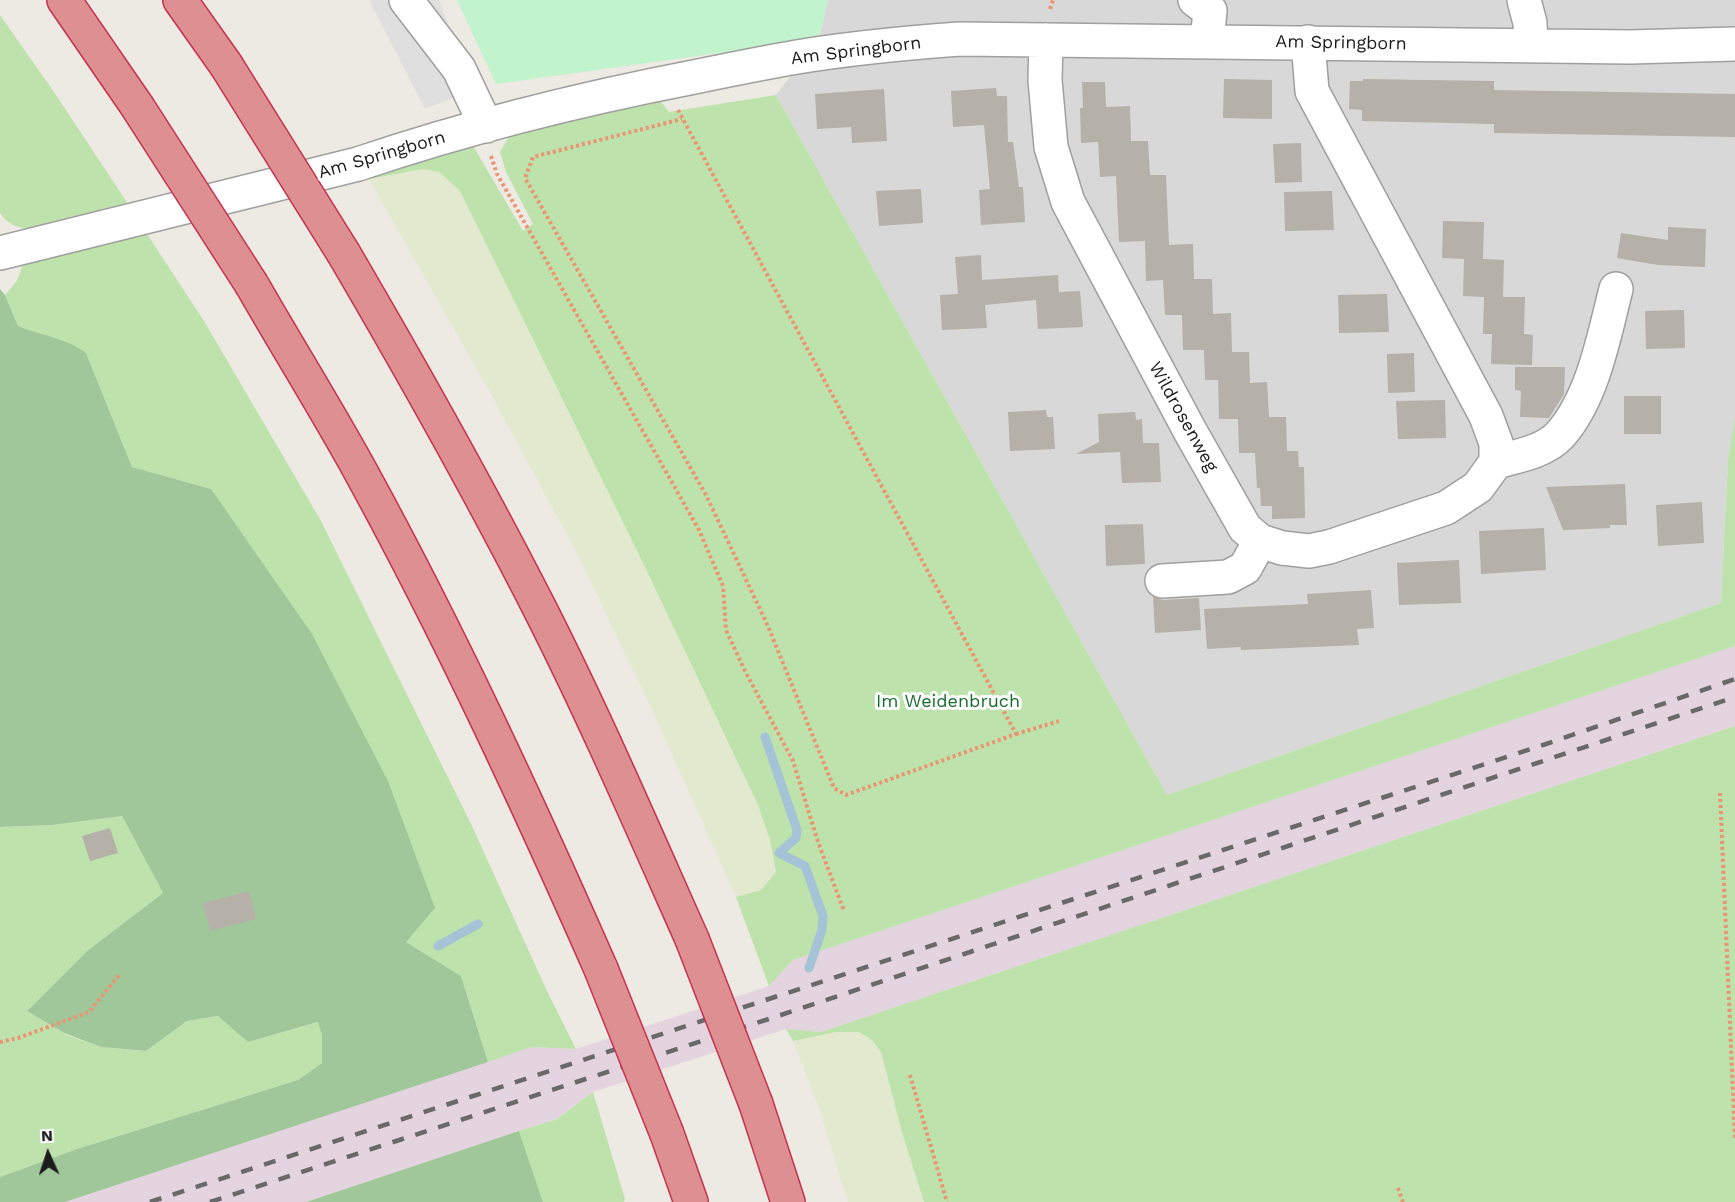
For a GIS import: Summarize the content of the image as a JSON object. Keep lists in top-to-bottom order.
{
  "streets": {
    "street": ["Am Springborn", "Wildrosenweg"]
  },
  "crossings": [
    ["Am Springborn", "Wildrosenweg"]
  ],
  "parks": ["Im Weidenbruch"],
  "north": "top"
}
